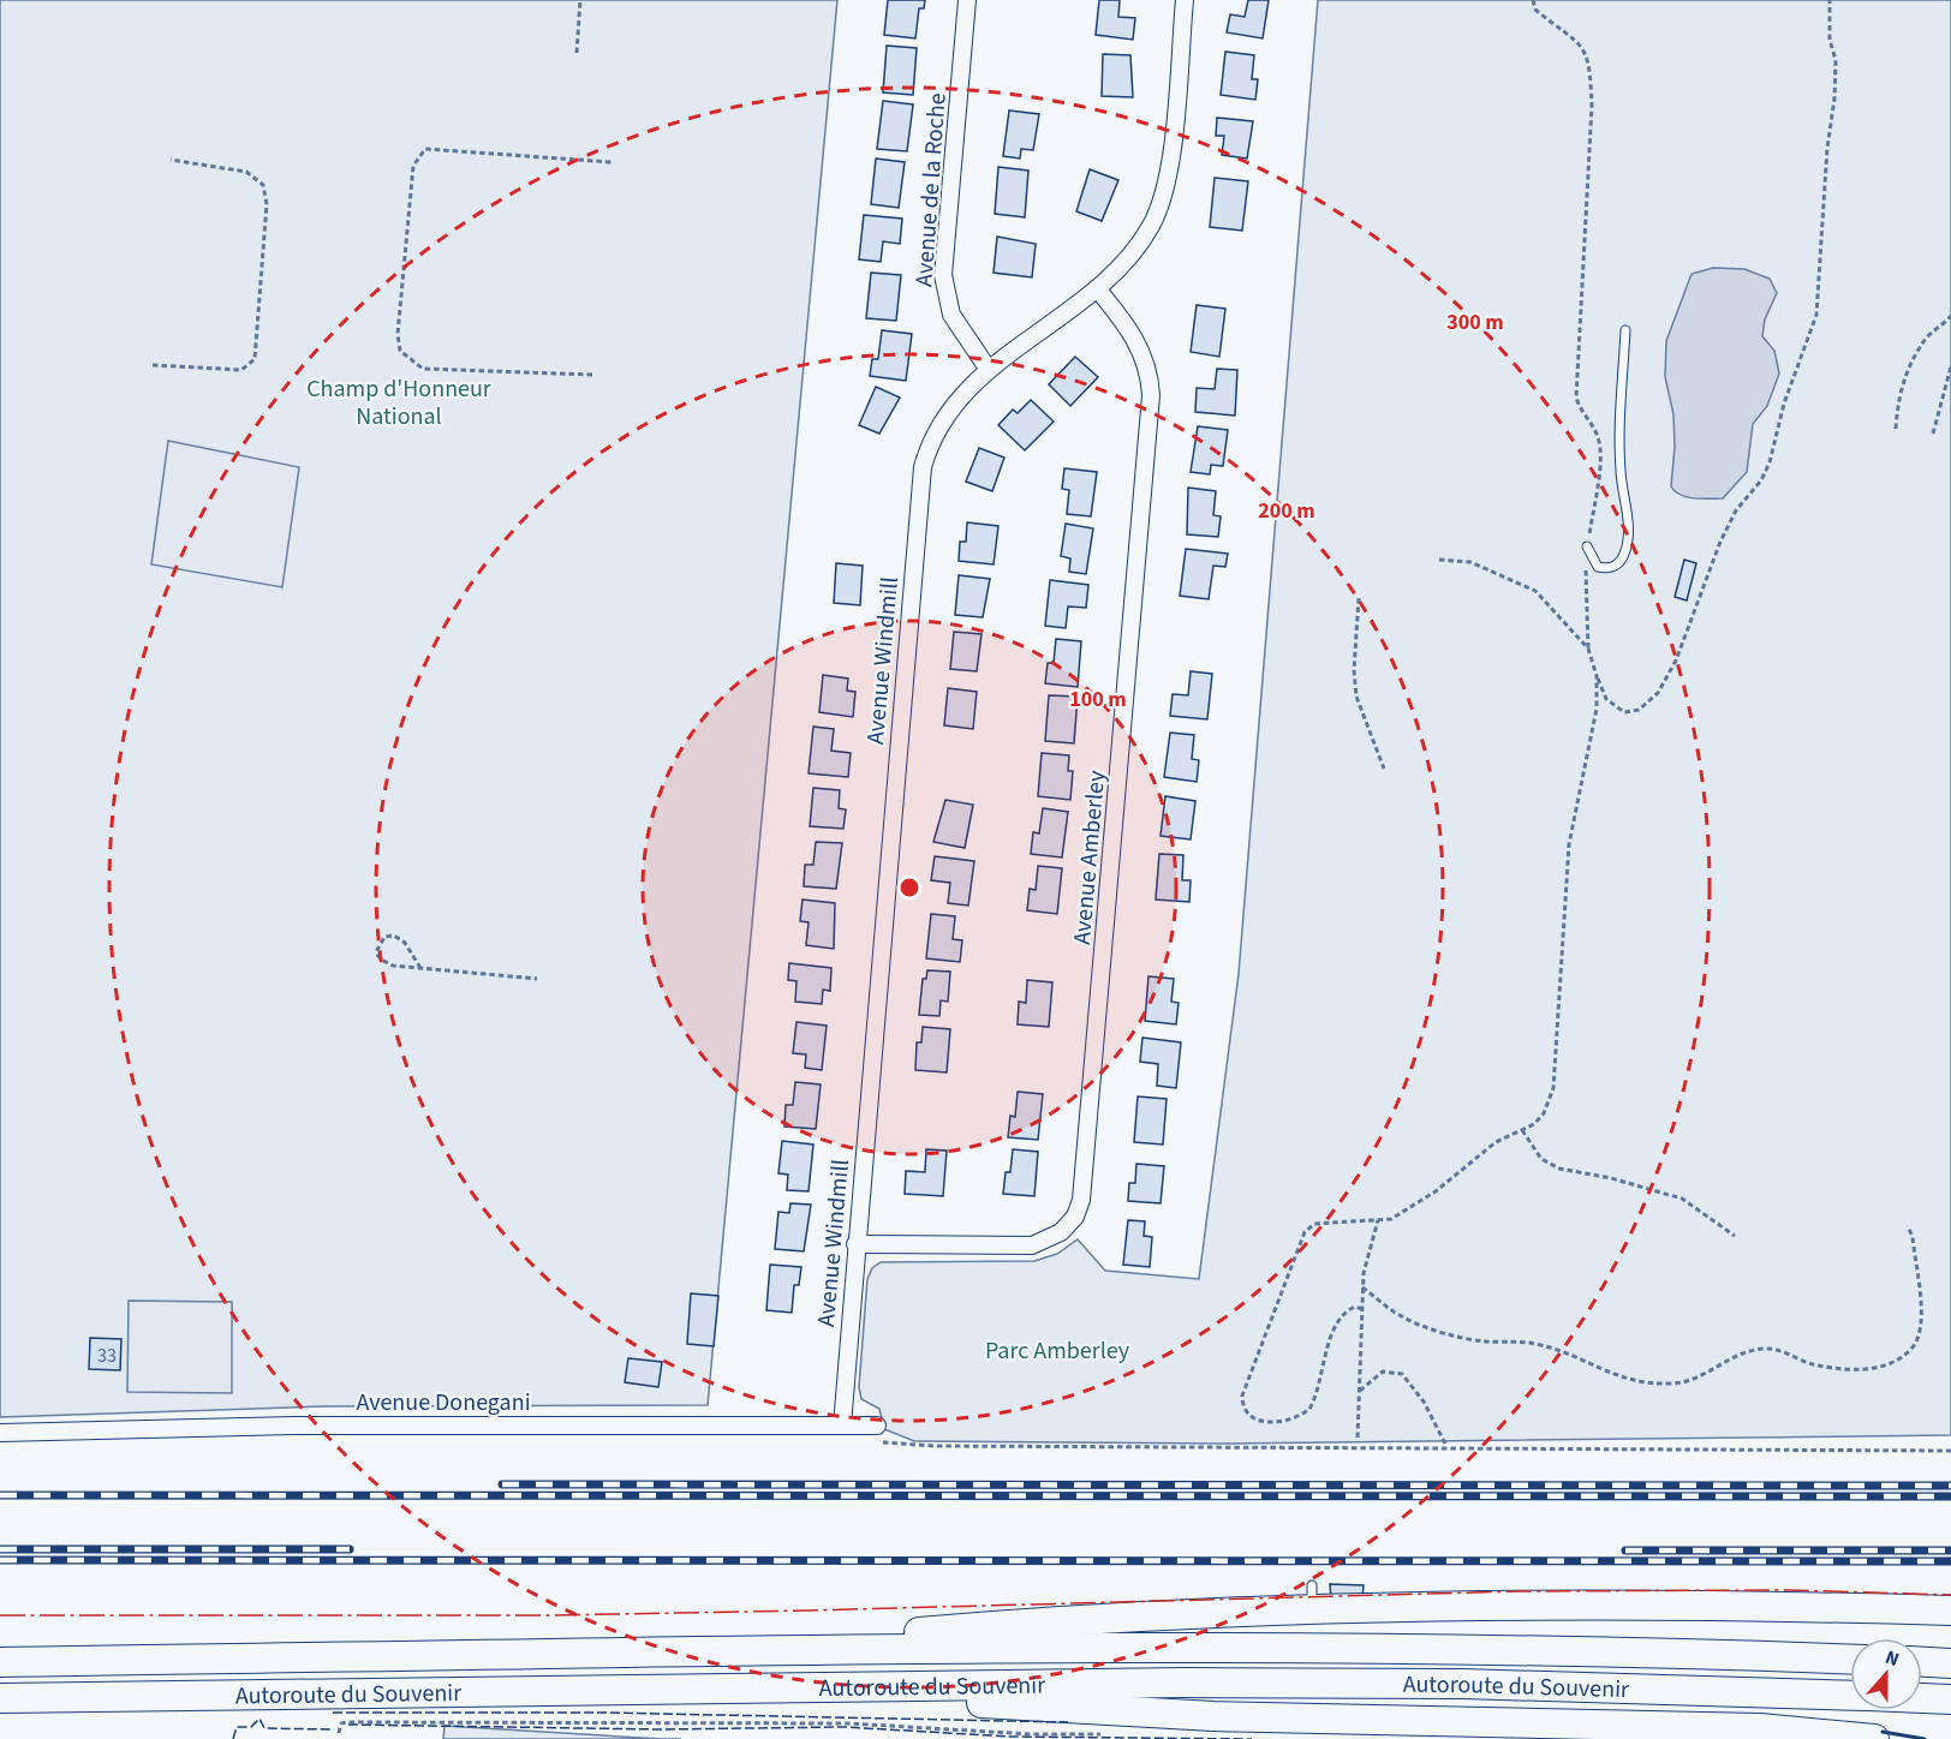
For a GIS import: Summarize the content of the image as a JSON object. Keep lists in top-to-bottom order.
{
  "streets": {
    "highway": ["Autoroute du Souvenir"],
    "street": [
      "Avenue de la Roche",
      "Avenue Windmill",
      "Avenue Amberley",
      "Avenue Donegani"
    ]
  },
  "crossings": [
    ["Avenue de la Roche", "Avenue Windmill"],
    ["Avenue Windmill", "Avenue Amberley"],
    ["Avenue Windmill", "Avenue Donegani"]
  ],
  "parks": ["Champ d'Honneur National", "Parc Amberley"],
  "house_numbers": ["33"],
  "north": "top",
  "rings": ["300 m", "200 m", "100 m"]
}
